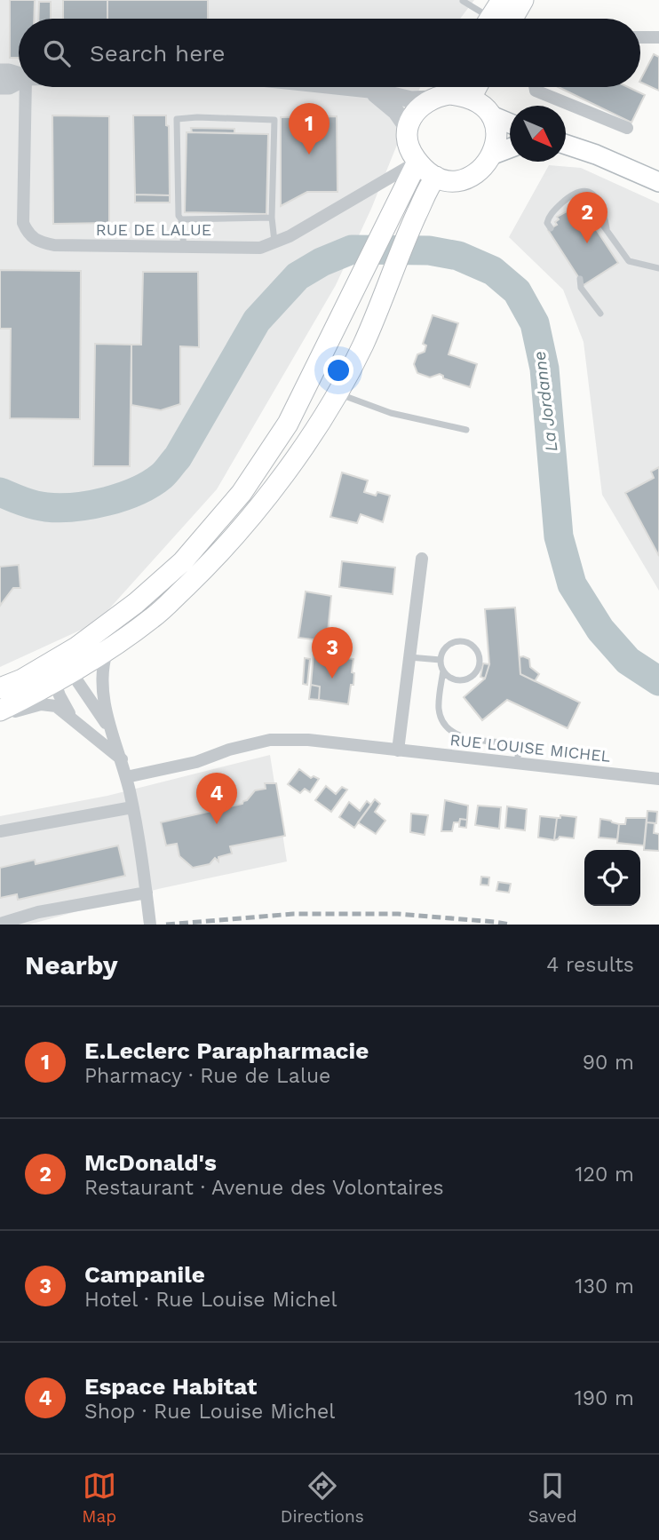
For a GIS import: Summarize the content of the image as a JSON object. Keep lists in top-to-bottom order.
{
  "streets": {
    "street": ["RUE DE LALUE", "RUE LOUISE MICHEL"]
  },
  "water": ["La Jordanne"],
  "north": "bottom right",
  "page": {
    "search": "Search here",
    "pins": [
      "1",
      "2",
      "3",
      "4"
    ],
    "heading": ["Nearby", "4 results"],
    "list": [
      {
        "mark": "1",
        "name": "E.Leclerc Parapharmacie",
        "note": "Pharmacy · Rue de Lalue",
        "value": "90 m"
      },
      {
        "mark": "2",
        "name": "McDonald's",
        "note": "Restaurant · Avenue des Volontaires",
        "value": "120 m"
      },
      {
        "mark": "3",
        "name": "Campanile",
        "note": "Hotel · Rue Louise Michel",
        "value": "130 m"
      },
      {
        "mark": "4",
        "name": "Espace Habitat",
        "note": "Shop · Rue Louise Michel",
        "value": "190 m"
      }
    ],
    "nav": ["Map", "Directions", "Saved"]
  }
}
